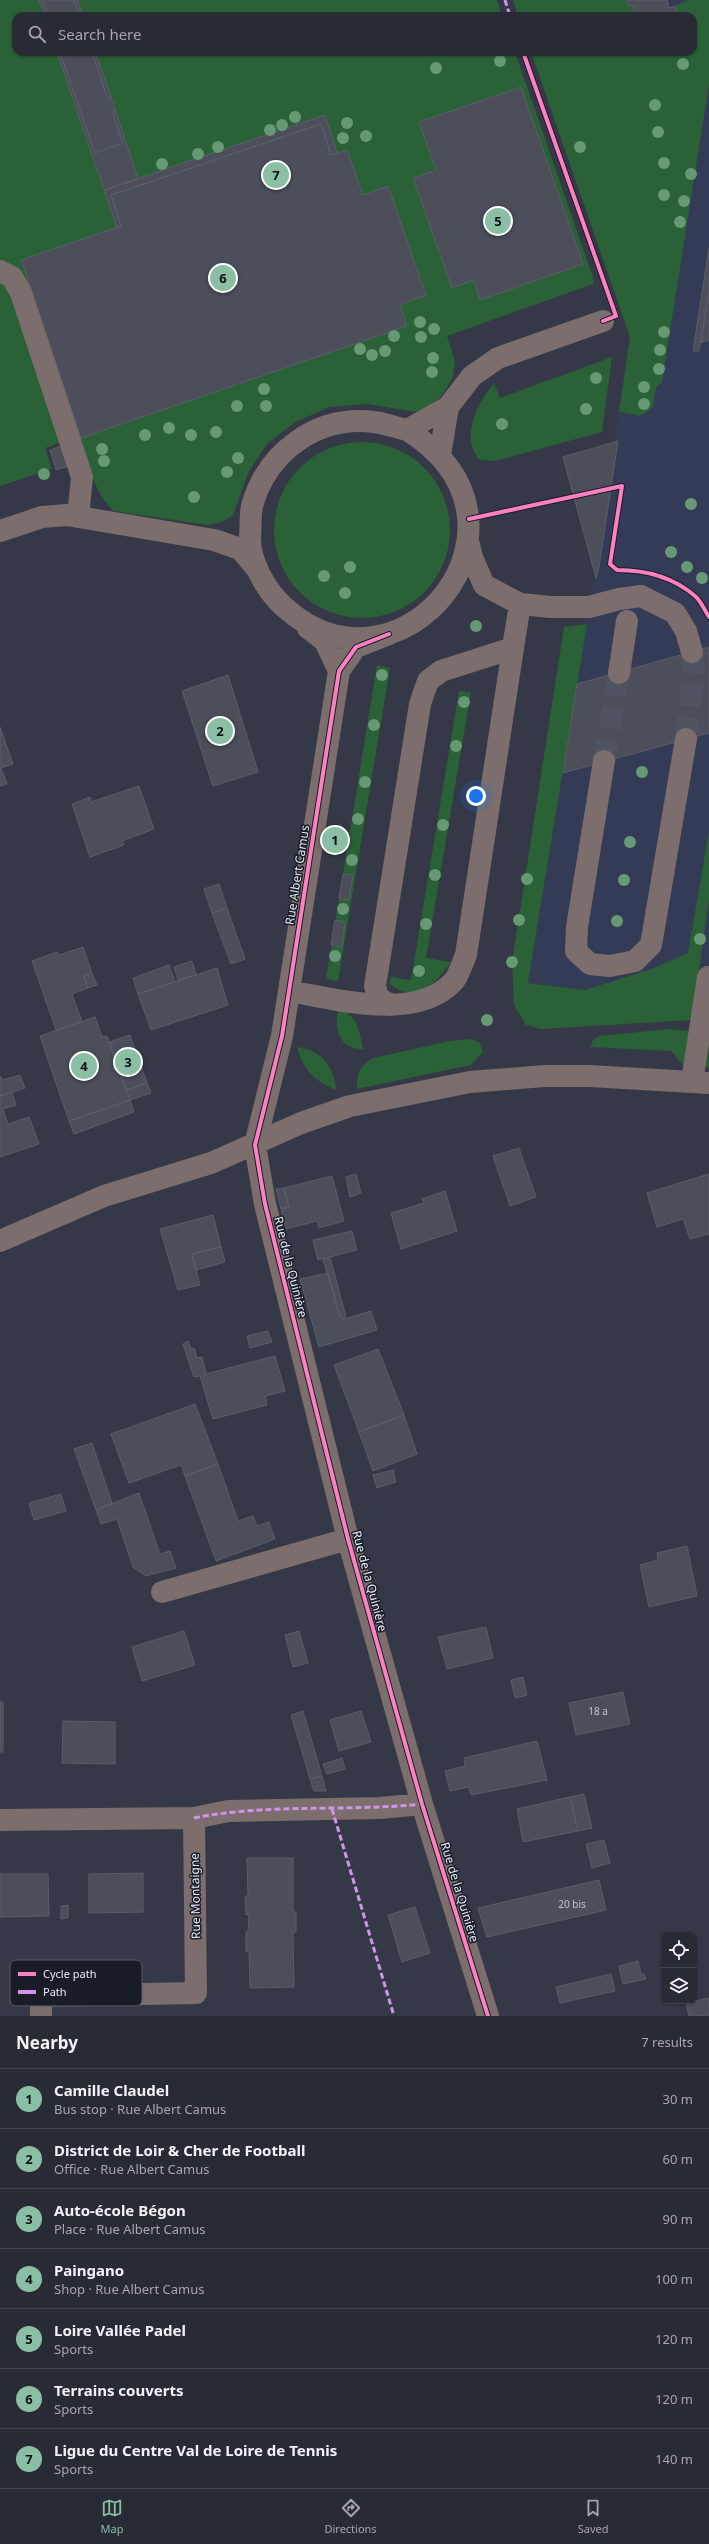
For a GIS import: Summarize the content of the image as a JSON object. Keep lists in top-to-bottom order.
{
  "streets": {
    "street": ["Rue Albert Camus", "Rue de la Quinière", "Rue Montaigne"]
  },
  "crossings": [
    ["Rue Albert Camus", "Rue de la Quinière"]
  ],
  "house_numbers": ["18 a", "20 bis"],
  "legend": ["Cycle path", "Path"],
  "page": {
    "search": "Search here",
    "pins": [
      "7",
      "5",
      "6",
      "2",
      "1",
      "3",
      "4"
    ],
    "heading": ["Nearby", "7 results"],
    "list": [
      {
        "mark": "1",
        "name": "Camille Claudel",
        "note": "Bus stop · Rue Albert Camus",
        "value": "30 m"
      },
      {
        "mark": "2",
        "name": "District de Loir & Cher de Football",
        "note": "Office · Rue Albert Camus",
        "value": "60 m"
      },
      {
        "mark": "3",
        "name": "Auto-école Bégon",
        "note": "Place · Rue Albert Camus",
        "value": "90 m"
      },
      {
        "mark": "4",
        "name": "Paingano",
        "note": "Shop · Rue Albert Camus",
        "value": "100 m"
      },
      {
        "mark": "5",
        "name": "Loire Vallée Padel",
        "note": "Sports",
        "value": "120 m"
      },
      {
        "mark": "6",
        "name": "Terrains couverts",
        "note": "Sports",
        "value": "120 m"
      },
      {
        "mark": "7",
        "name": "Ligue du Centre Val de Loire de Tennis",
        "note": "Sports",
        "value": "140 m"
      }
    ],
    "nav": ["Map", "Directions", "Saved"]
  }
}
